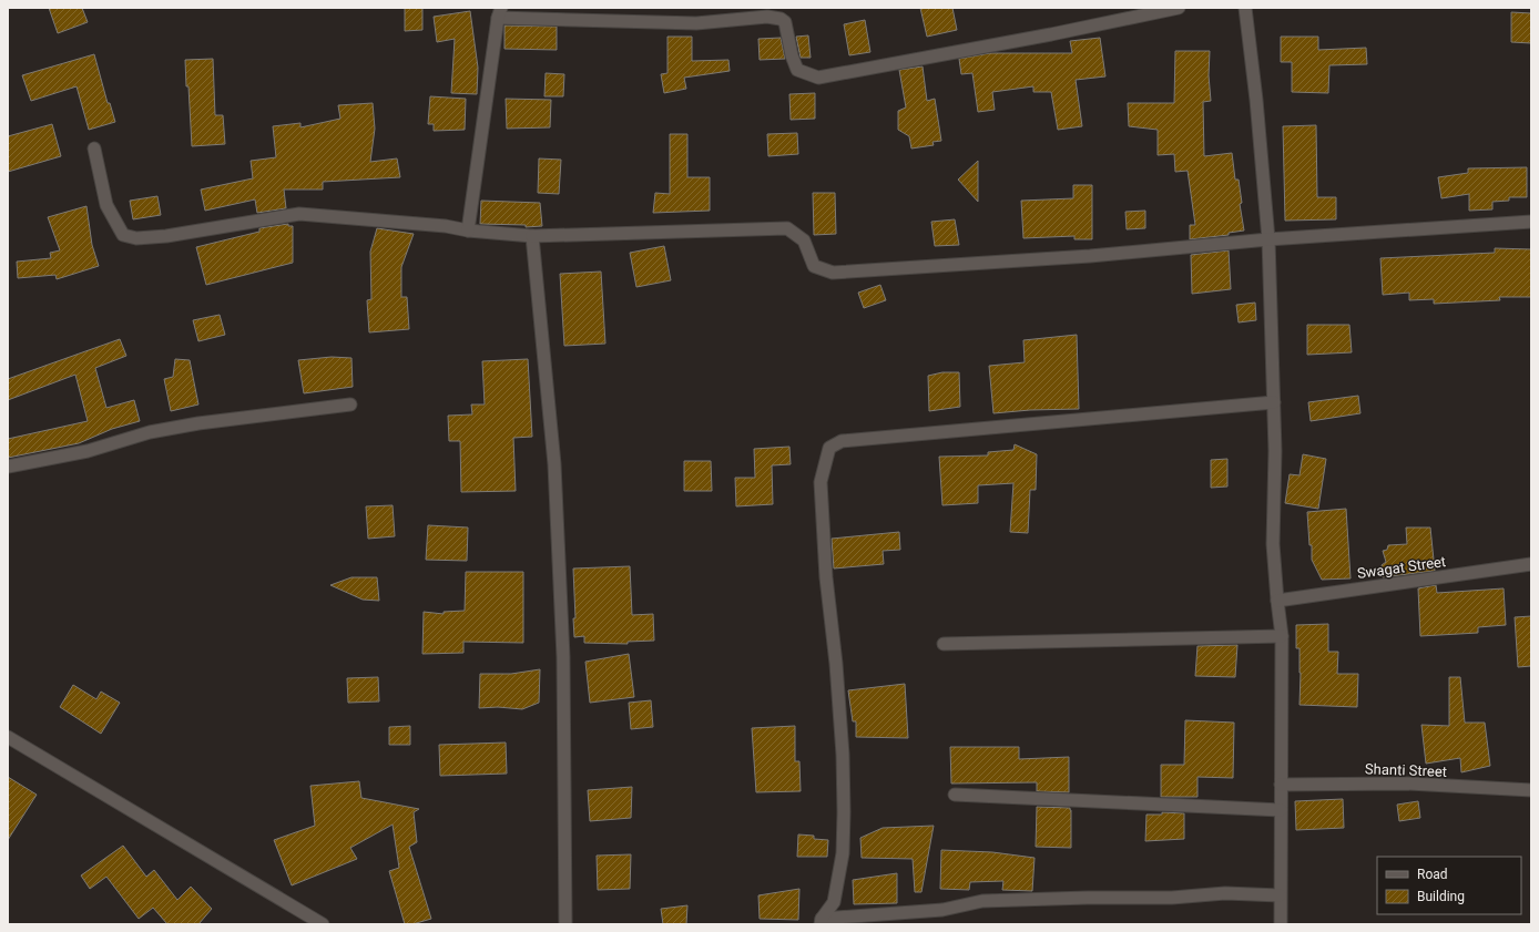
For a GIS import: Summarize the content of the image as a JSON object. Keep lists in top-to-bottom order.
{
  "streets": {
    "street": ["Swagat Street", "Shanti Street"]
  },
  "legend": ["Road", "Building"]
}
